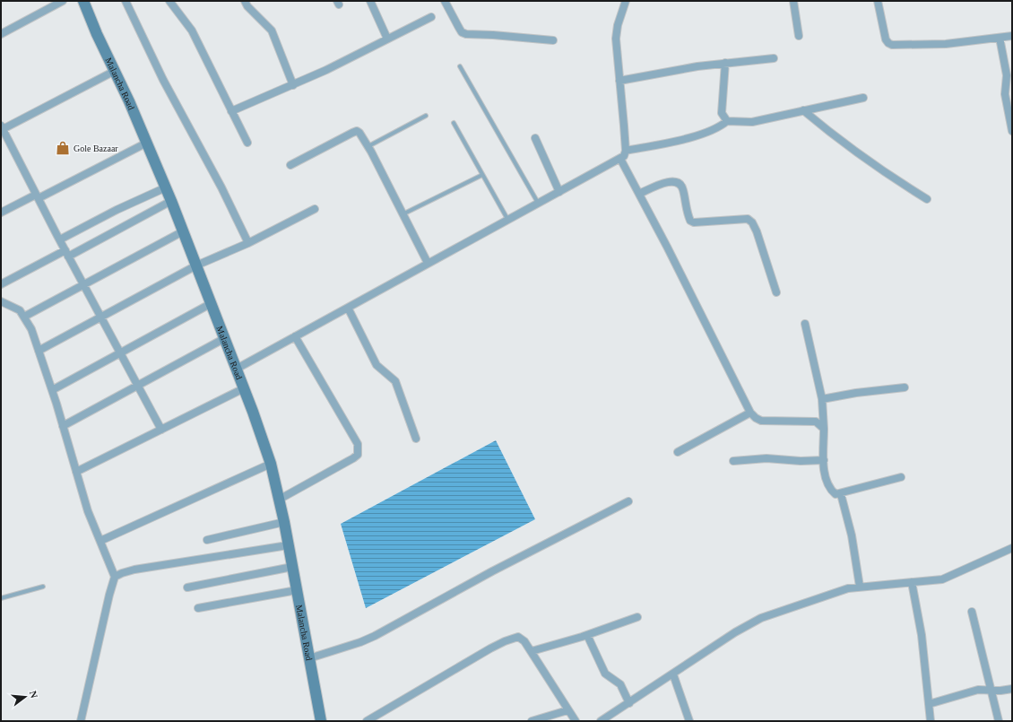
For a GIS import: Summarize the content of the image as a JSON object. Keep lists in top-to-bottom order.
{
  "streets": {
    "main road": ["Malancha Road"]
  },
  "places": {
    "shop": ["Gole Bazaar"]
  },
  "north": "right"
}
